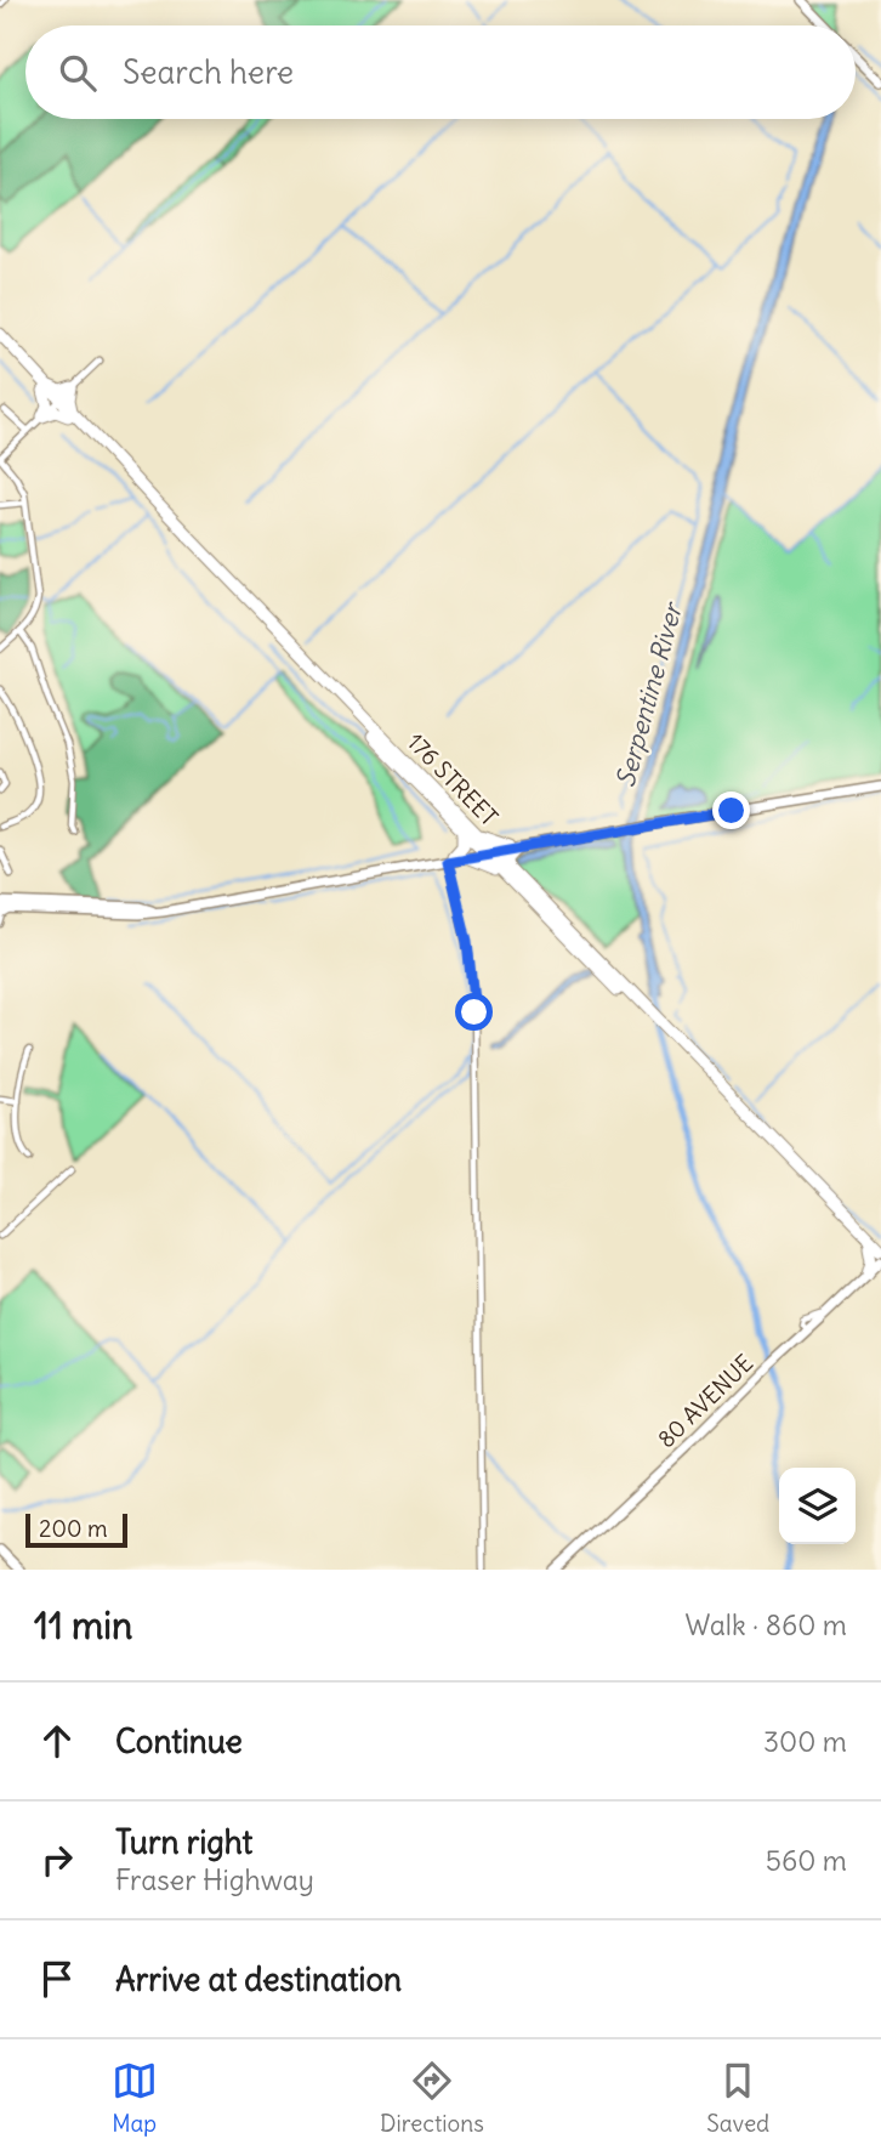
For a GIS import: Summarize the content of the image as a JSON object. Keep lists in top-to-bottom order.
{
  "streets": {
    "highway": ["176 STREET"],
    "main road": ["80 AVENUE"]
  },
  "crossings": [
    ["176 STREET", "80 AVENUE"]
  ],
  "water": ["Serpentine River"],
  "scale_bar": "200 m",
  "page": {
    "search": "Search here",
    "scale": "200 m",
    "heading": ["11 min", "Walk · 860 m"],
    "list": [
      ["Continue", "300 m"],
      ["Turn right", "Fraser Highway", "560 m"],
      "Arrive at destination"
    ],
    "nav": ["Map", "Directions", "Saved"]
  }
}
